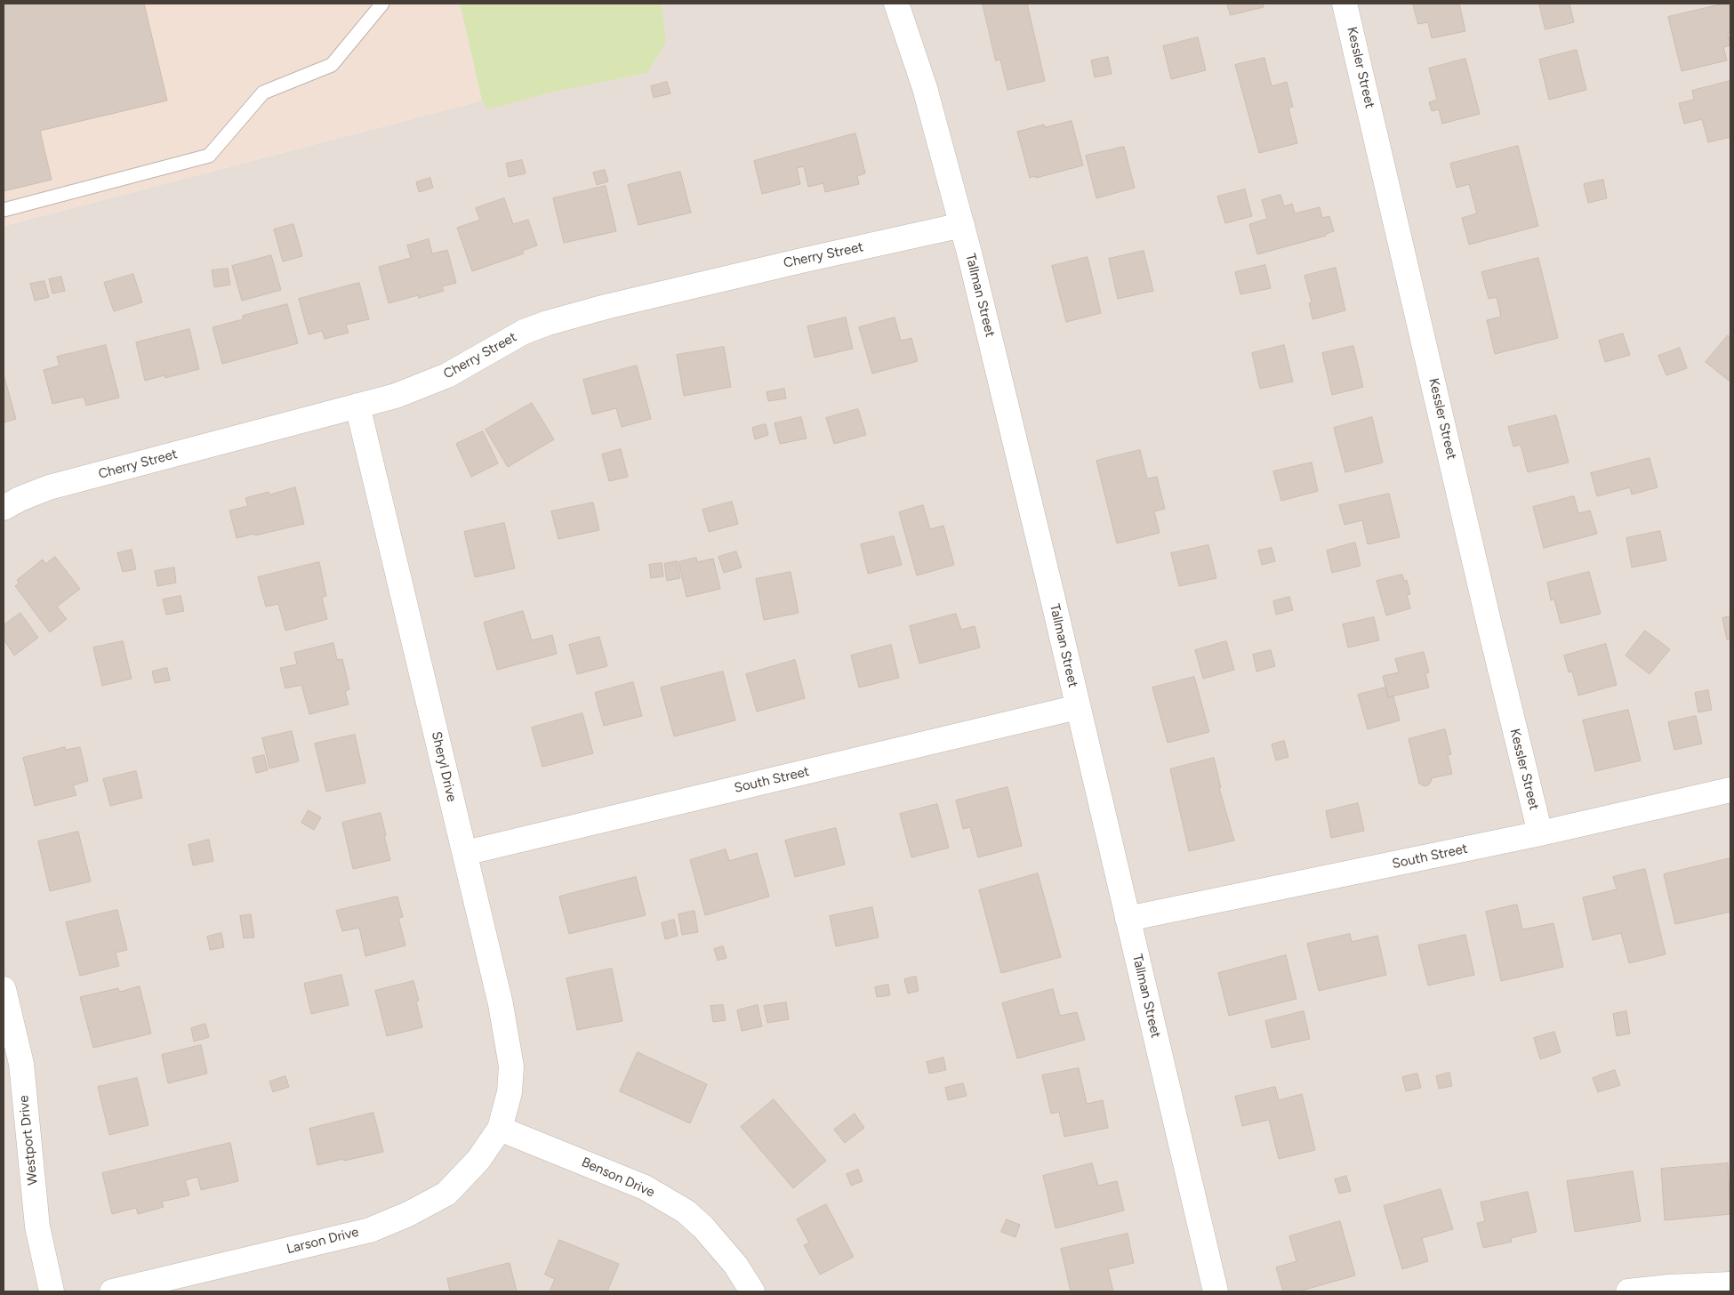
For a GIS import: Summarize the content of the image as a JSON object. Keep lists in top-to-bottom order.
{
  "streets": {
    "street": [
      "Kessler Street",
      "Cherry Street",
      "Tallman Street",
      "Sheryl Drive",
      "South Street",
      "Westport Drive",
      "Benson Drive",
      "Larson Drive"
    ]
  },
  "crossings": [
    ["Kessler Street", "South Street"],
    ["Cherry Street", "Tallman Street"],
    ["Cherry Street", "Sheryl Drive"],
    ["Tallman Street", "South Street"],
    ["Sheryl Drive", "South Street"],
    ["Sheryl Drive", "Benson Drive"],
    ["Sheryl Drive", "Larson Drive"],
    ["Benson Drive", "Larson Drive"]
  ]
}
